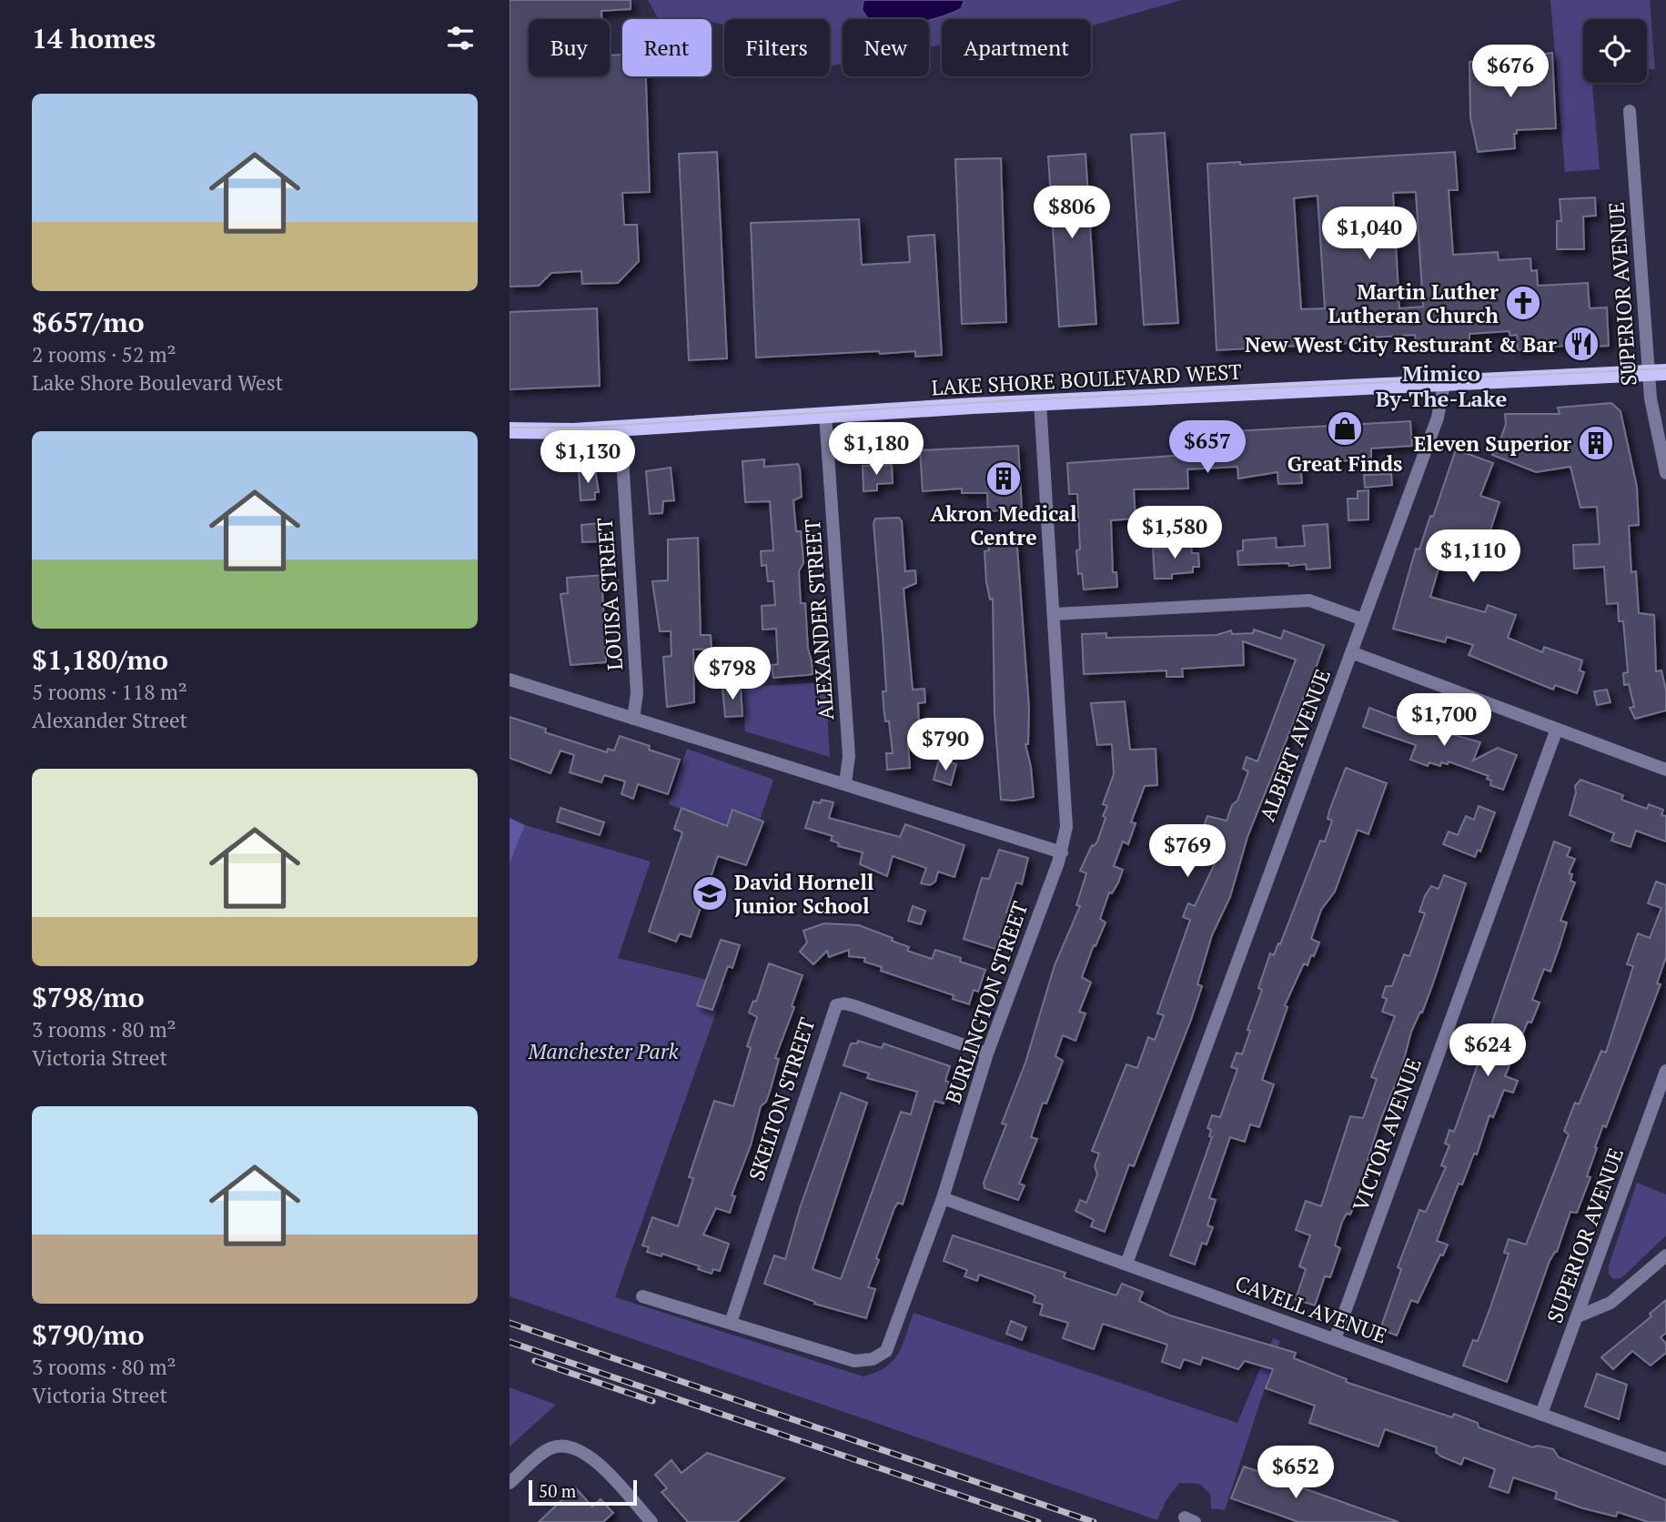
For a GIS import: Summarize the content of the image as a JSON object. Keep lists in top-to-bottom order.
{
  "streets": {
    "main road": ["LAKE SHORE BOULEVARD WEST"],
    "street": [
      "SUPERIOR AVENUE",
      "LOUISA STREET",
      "ALEXANDER STREET",
      "ALBERT AVENUE",
      "BURLINGTON STREET",
      "SKELTON STREET",
      "VICTOR AVENUE",
      "CAVELL AVENUE"
    ]
  },
  "crossings": [
    ["SUPERIOR AVENUE", "LAKE SHORE BOULEVARD WEST"],
    ["SUPERIOR AVENUE", "CAVELL AVENUE"],
    ["LAKE SHORE BOULEVARD WEST", "LOUISA STREET"],
    ["LAKE SHORE BOULEVARD WEST", "ALEXANDER STREET"],
    ["LAKE SHORE BOULEVARD WEST", "ALBERT AVENUE"],
    ["LAKE SHORE BOULEVARD WEST", "BURLINGTON STREET"],
    ["ALBERT AVENUE", "CAVELL AVENUE"],
    ["BURLINGTON STREET", "SKELTON STREET"],
    ["BURLINGTON STREET", "CAVELL AVENUE"],
    ["VICTOR AVENUE", "CAVELL AVENUE"]
  ],
  "districts": ["Mimico By-The-Lake"],
  "parks": ["Manchester Park"],
  "places": {
    "church": ["Martin Luther Lutheran Church"],
    "restaurant": ["New West City Resturant & Bar"],
    "shop": ["Great Finds"],
    "building": ["Eleven Superior", "Akron Medical Centre"],
    "school or university": ["David Hornell Junior School"]
  },
  "scale_bar": "50 m",
  "page": {
    "heading": "14 homes",
    "chip": [
      "Buy",
      "Rent",
      "Filters",
      "New",
      "Apartment"
    ],
    "price": [
      "$676",
      "$806",
      "$1,040",
      "$657",
      "$1,180",
      "$1,130",
      "$1,580",
      "$1,110",
      "$798",
      "$1,700",
      "$790",
      "$769",
      "$624",
      "$652"
    ],
    "list": [
      {
        "name": "$657/mo",
        "note": "2 rooms · 52 m² · Lake Shore Boulevard West"
      },
      {
        "name": "$1,180/mo",
        "note": "5 rooms · 118 m² · Alexander Street"
      },
      {
        "name": "$798/mo",
        "note": "3 rooms · 80 m² · Victoria Street"
      },
      {
        "name": "$790/mo",
        "note": "3 rooms · 80 m² · Victoria Street"
      }
    ],
    "scale": "50 m"
  }
}
